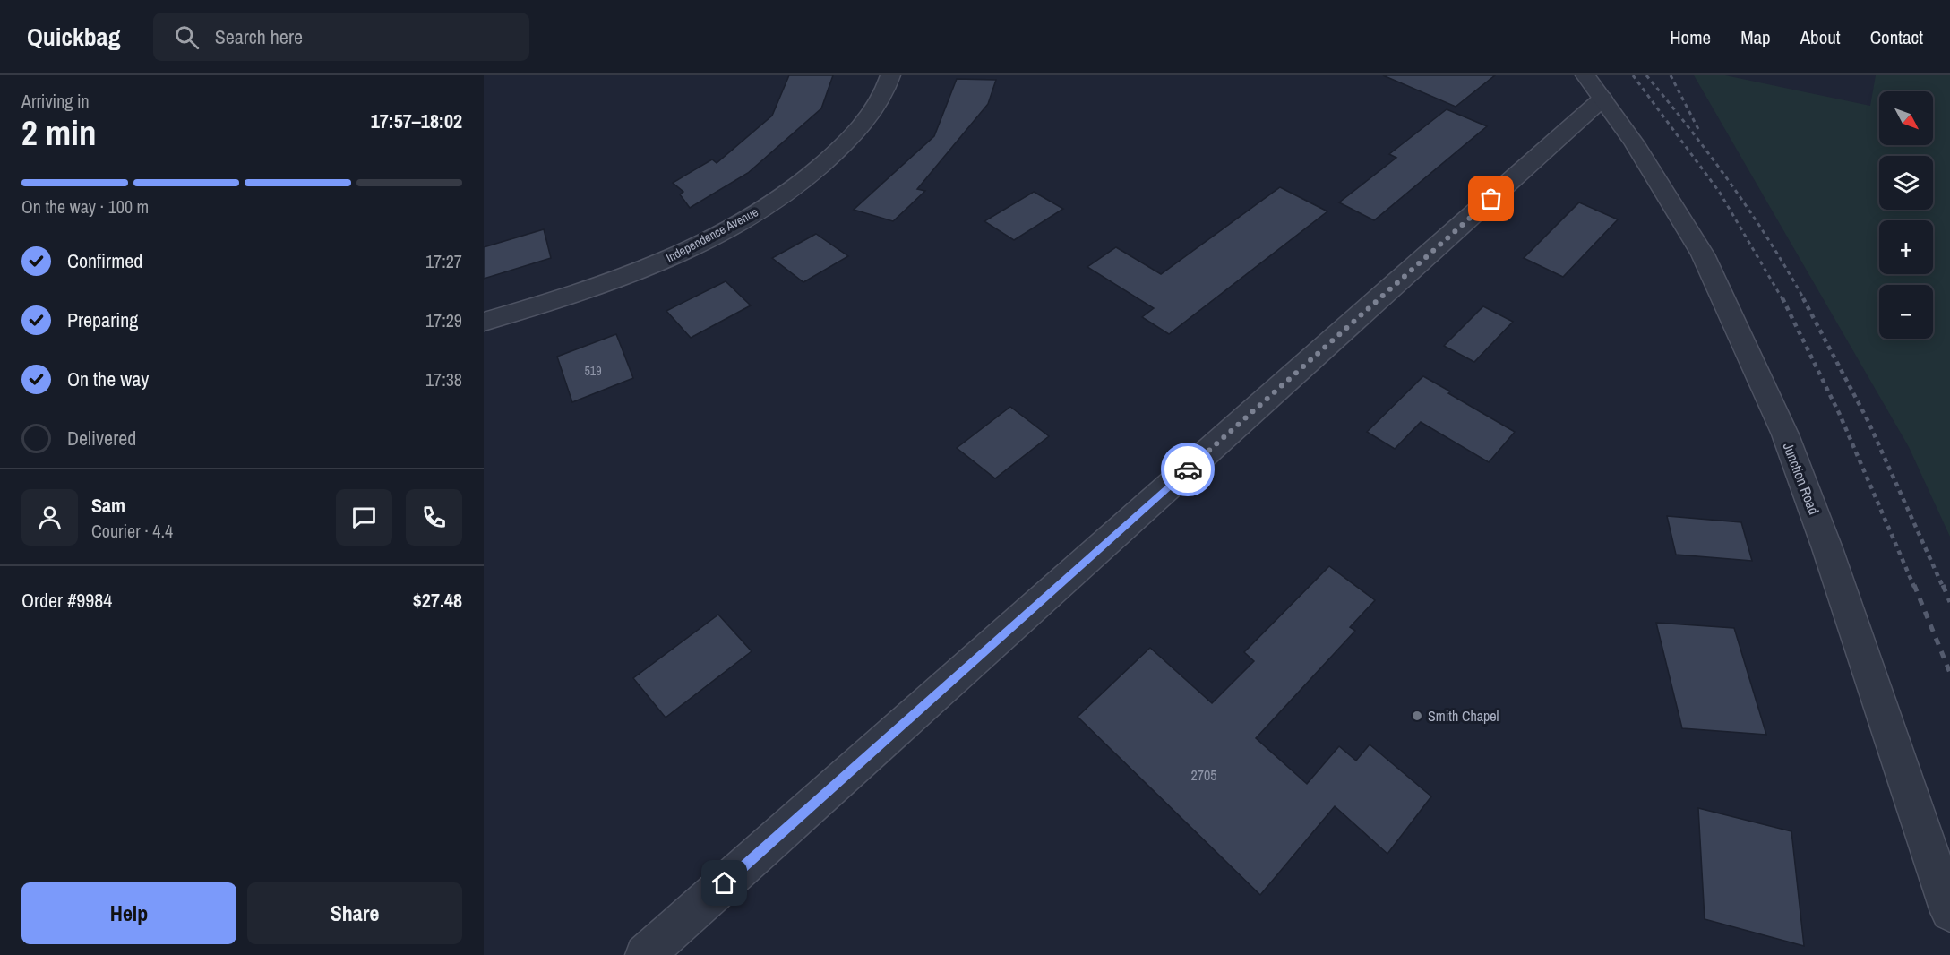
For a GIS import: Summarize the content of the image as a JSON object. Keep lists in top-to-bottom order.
{
  "streets": {
    "street": ["Independence Avenue", "Junction Road"]
  },
  "places": ["Smith Chapel"],
  "house_numbers": ["519", "2705"],
  "north": "bottom right",
  "page": {
    "header": "Quickbag",
    "search": "Search here",
    "nav": [
      "Home",
      "Map",
      "About",
      "Contact"
    ],
    "heading": ["2 min", "Arriving in", "17:57–18:02"],
    "panel": [
      "Sam",
      "Courier · 4.4",
      "Order #9984",
      "$27.48"
    ],
    "map_buttons": ["+", "−"],
    "bar": "On the way · 100 m",
    "list": [
      ["Confirmed", "17:27"],
      ["Preparing", "17:29"],
      ["On the way", "17:38"],
      "Delivered"
    ],
    "buttons": ["Help", "Share"]
  }
}
